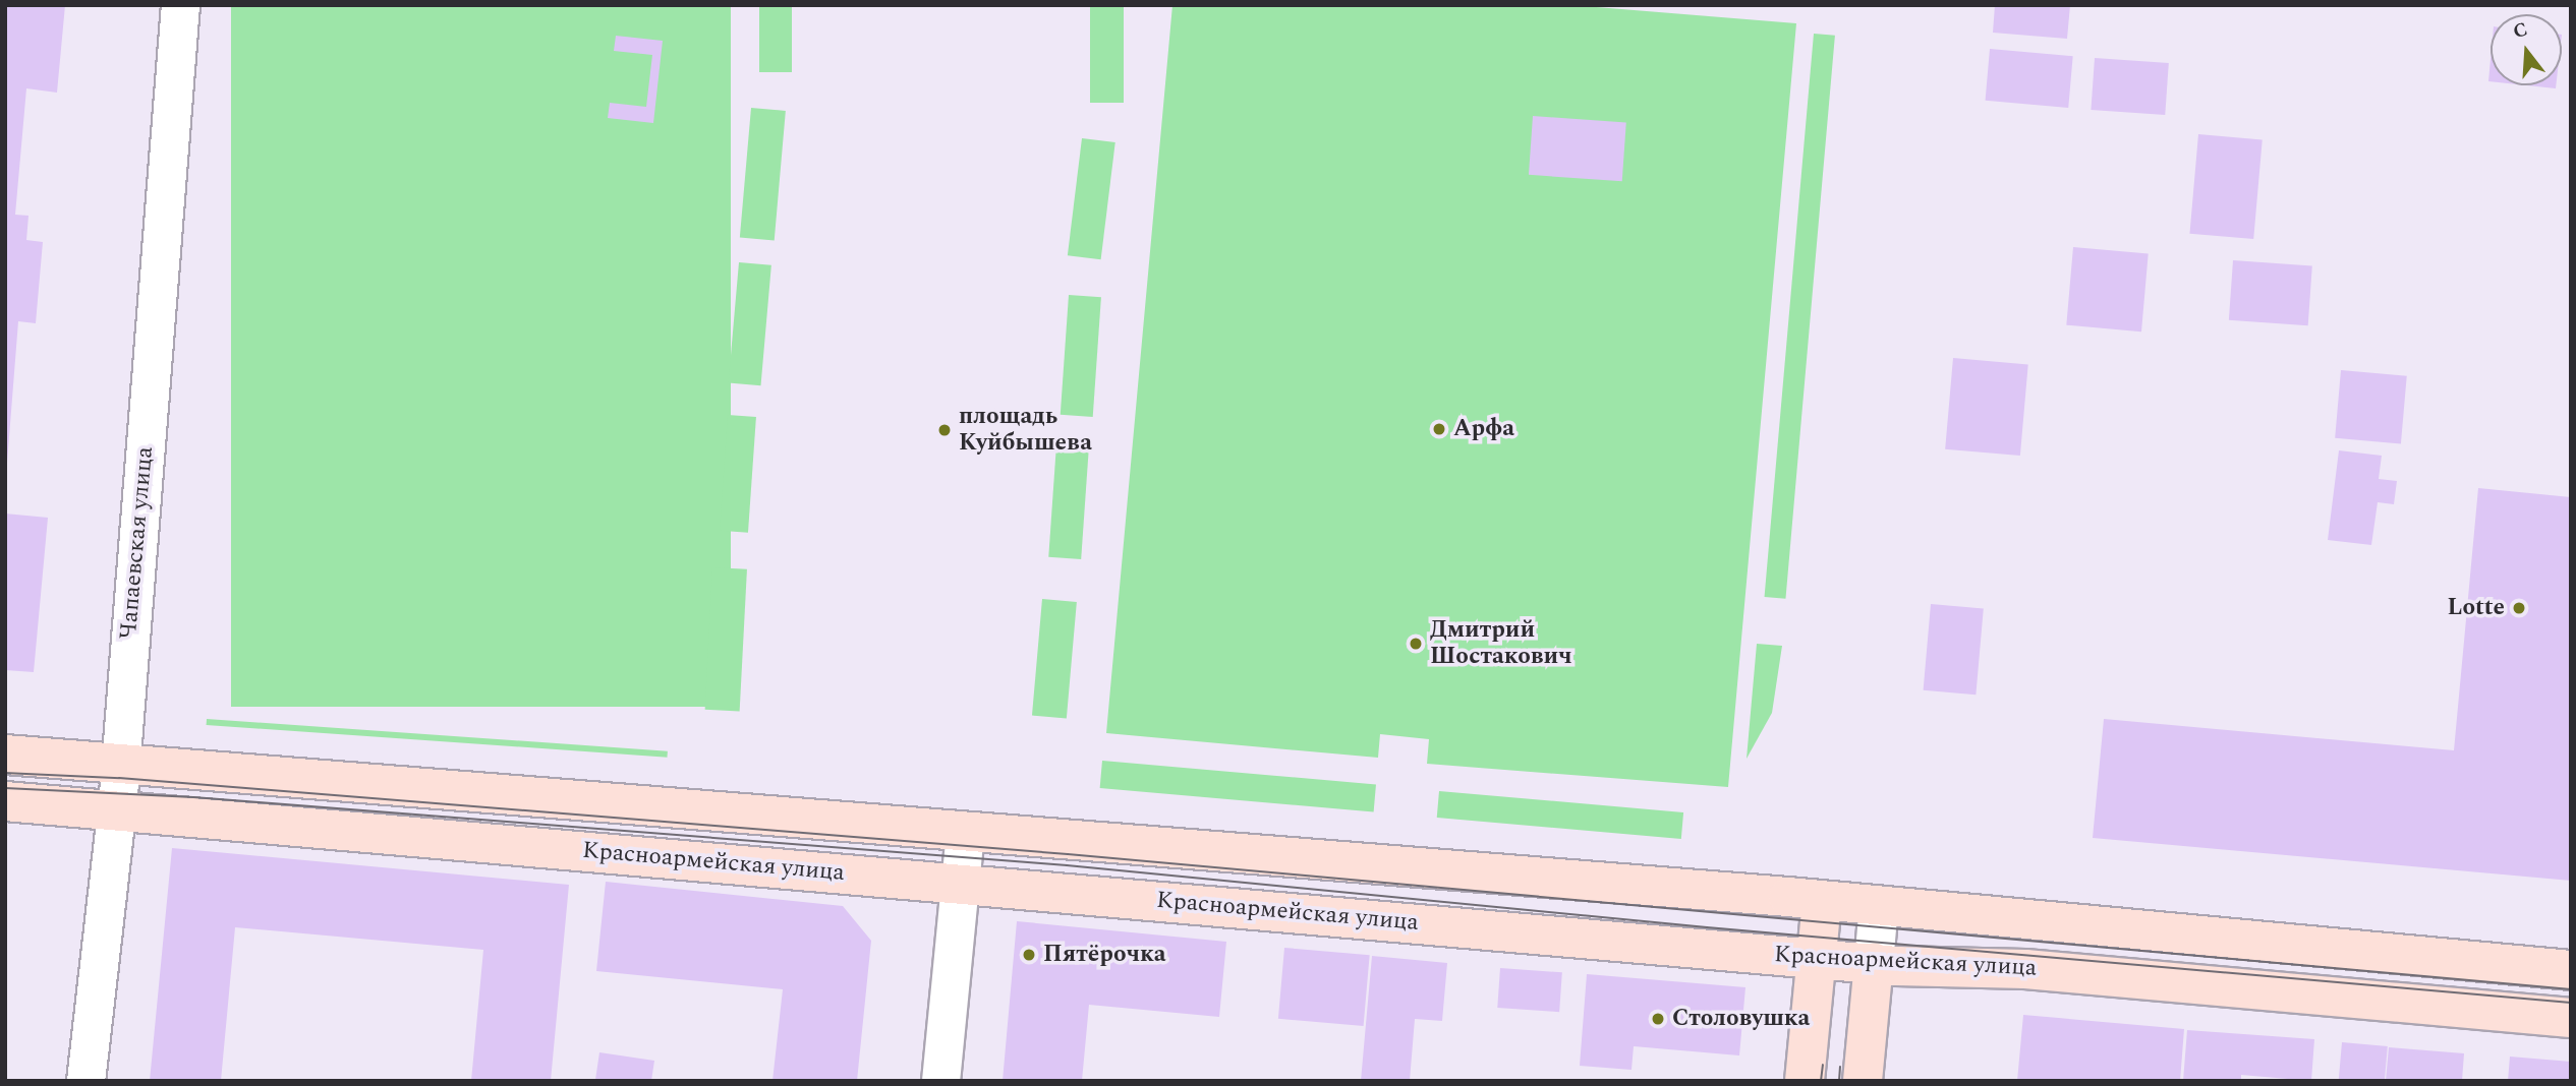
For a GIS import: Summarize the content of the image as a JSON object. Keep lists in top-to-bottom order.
{
  "streets": {
    "main road": ["Красноармейская улица"],
    "street": ["Чапаевская улица"]
  },
  "crossings": [
    ["Чапаевская улица", "Красноармейская улица"]
  ],
  "places": [
    "Арфа",
    "площадь Куйбышева",
    "Lotte",
    "Дмитрий Шостакович",
    "Пятёрочка",
    "Столовушка"
  ],
  "north": "top"
}
